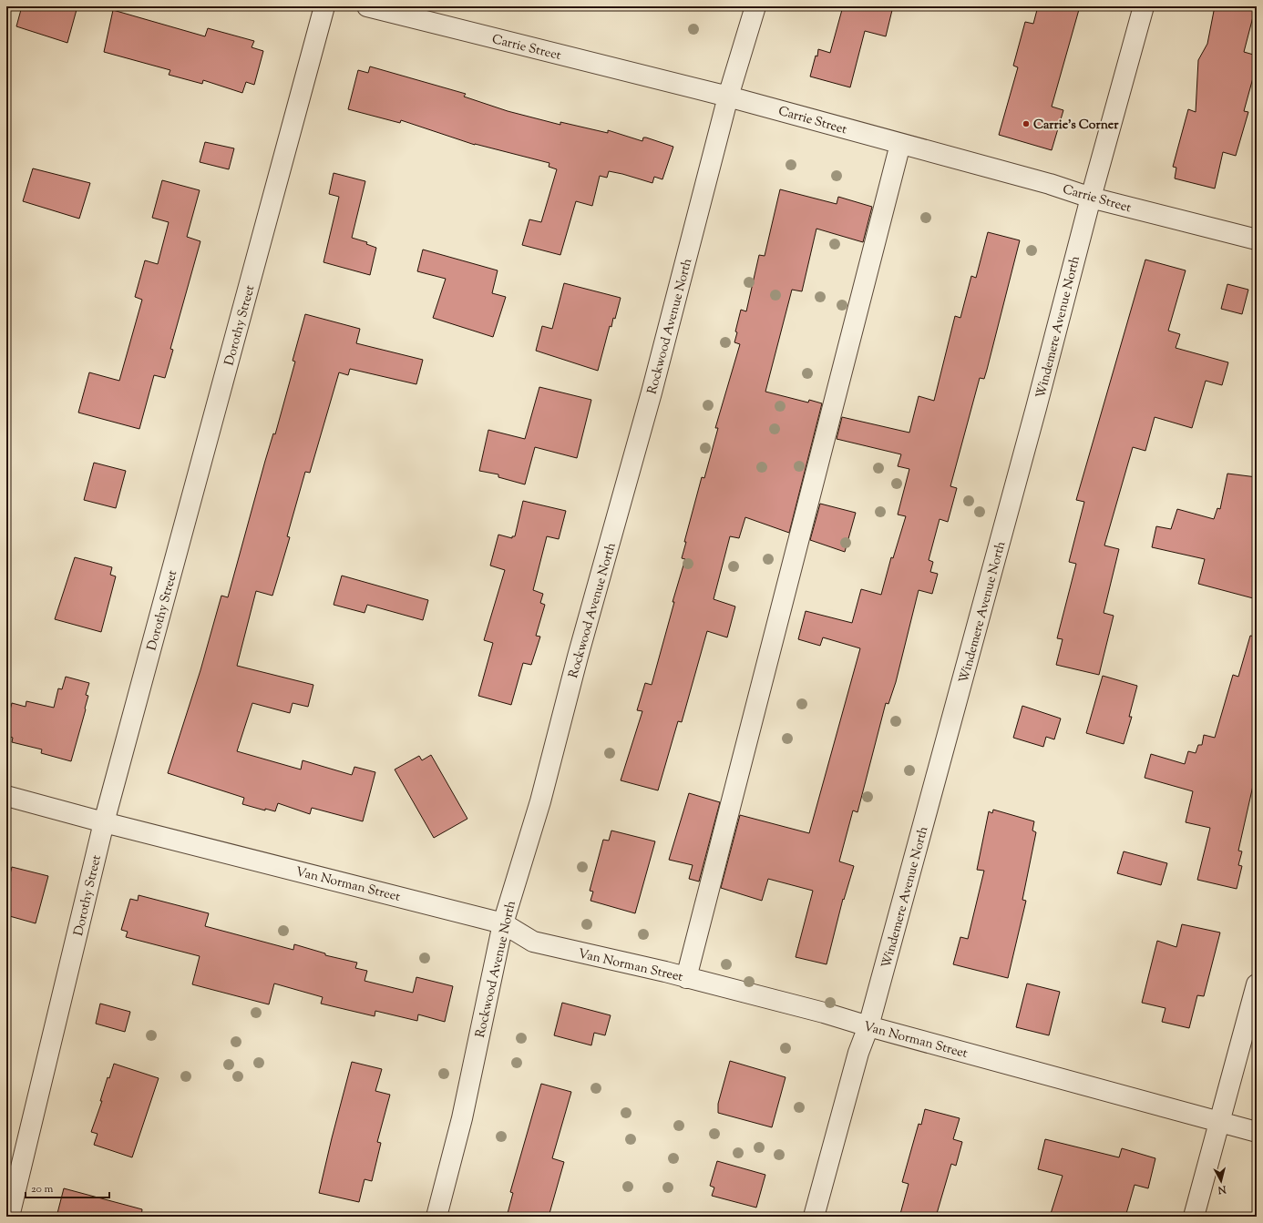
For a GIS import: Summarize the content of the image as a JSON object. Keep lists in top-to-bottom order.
{
  "streets": {
    "street": [
      "Carrie Street",
      "Dorothy Street",
      "Rockwood Avenue North",
      "Windemere Avenue North",
      "Van Norman Street"
    ]
  },
  "crossings": [
    ["Carrie Street", "Rockwood Avenue North"],
    ["Carrie Street", "Windemere Avenue North"],
    ["Dorothy Street", "Van Norman Street"],
    ["Rockwood Avenue North", "Van Norman Street"],
    ["Windemere Avenue North", "Van Norman Street"]
  ],
  "places": ["Carrie's Corner"],
  "scale_bar": "20 m",
  "north": "bottom"
}
